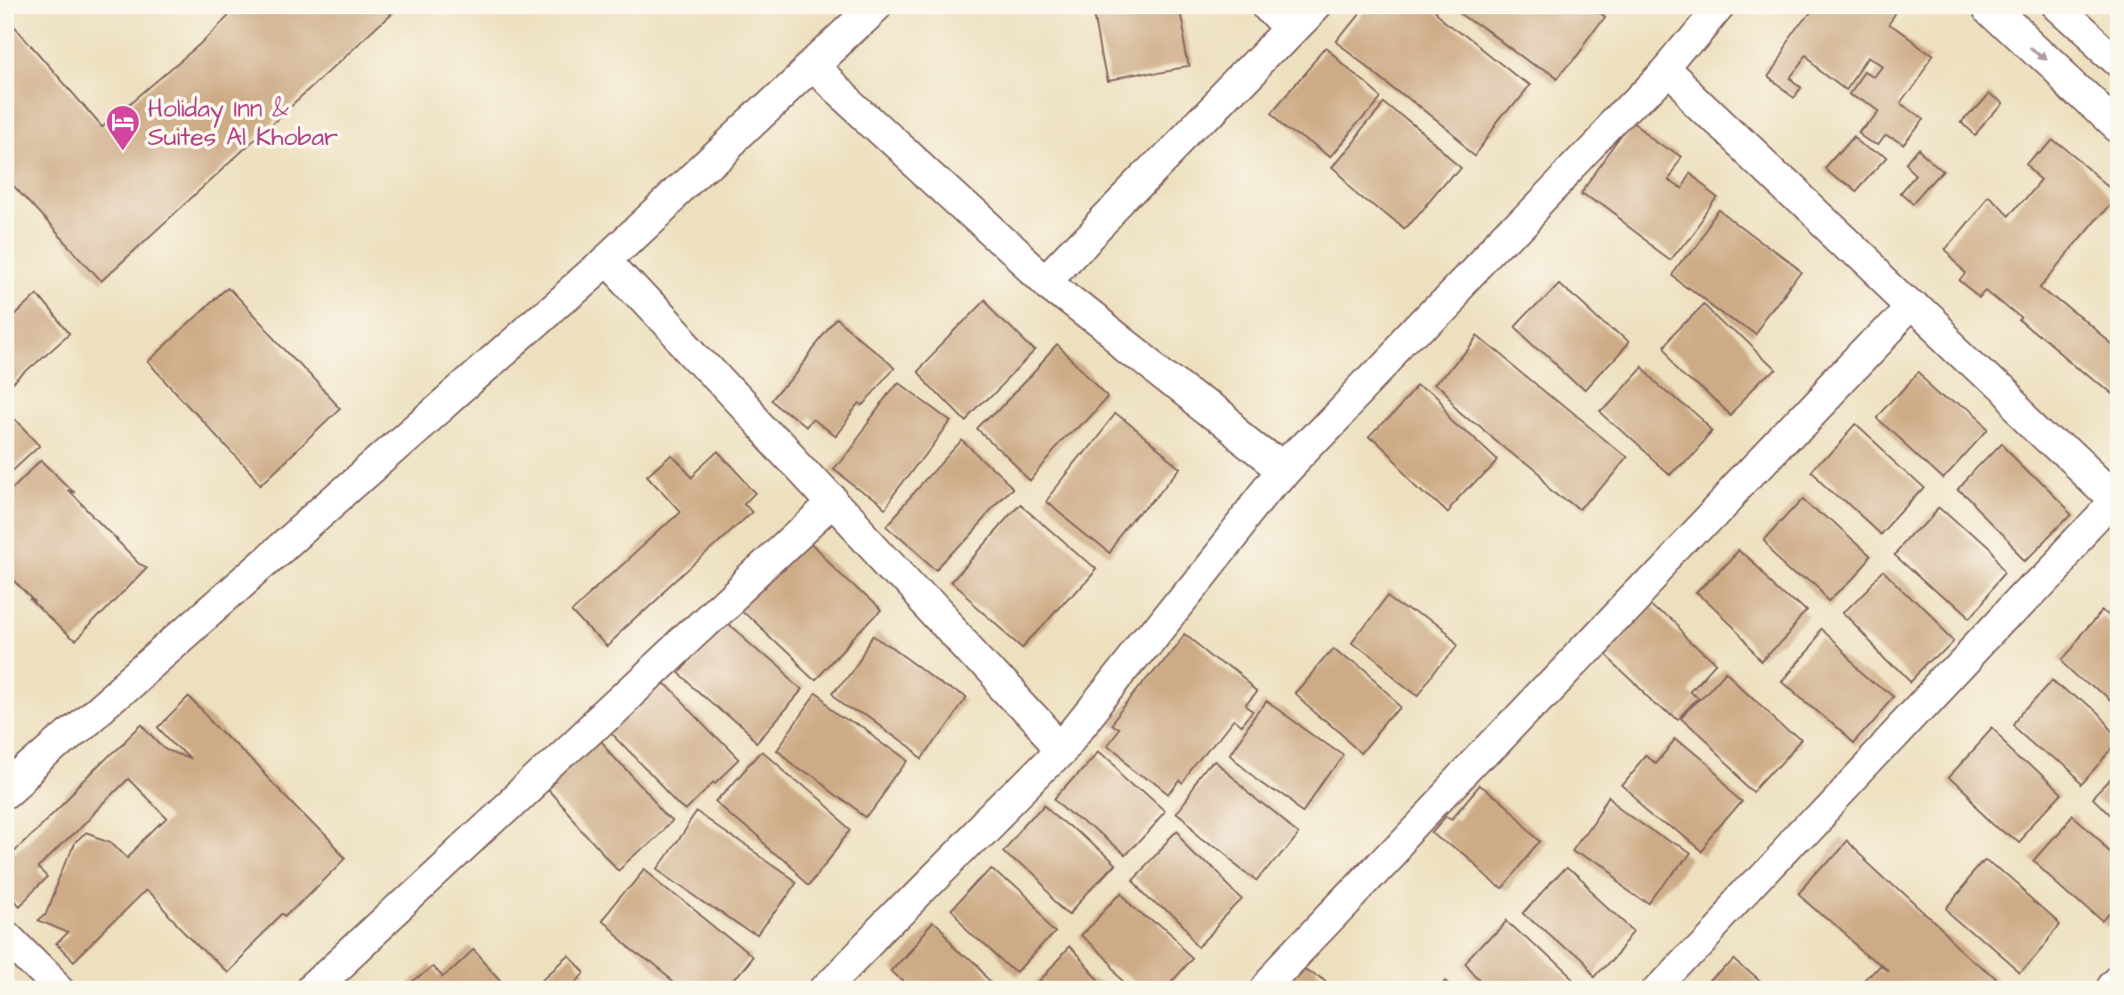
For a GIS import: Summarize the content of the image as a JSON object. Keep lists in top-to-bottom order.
{
  "places": {
    "hotel": ["Holiday Inn & Suites Al Khobar"]
  }
}
